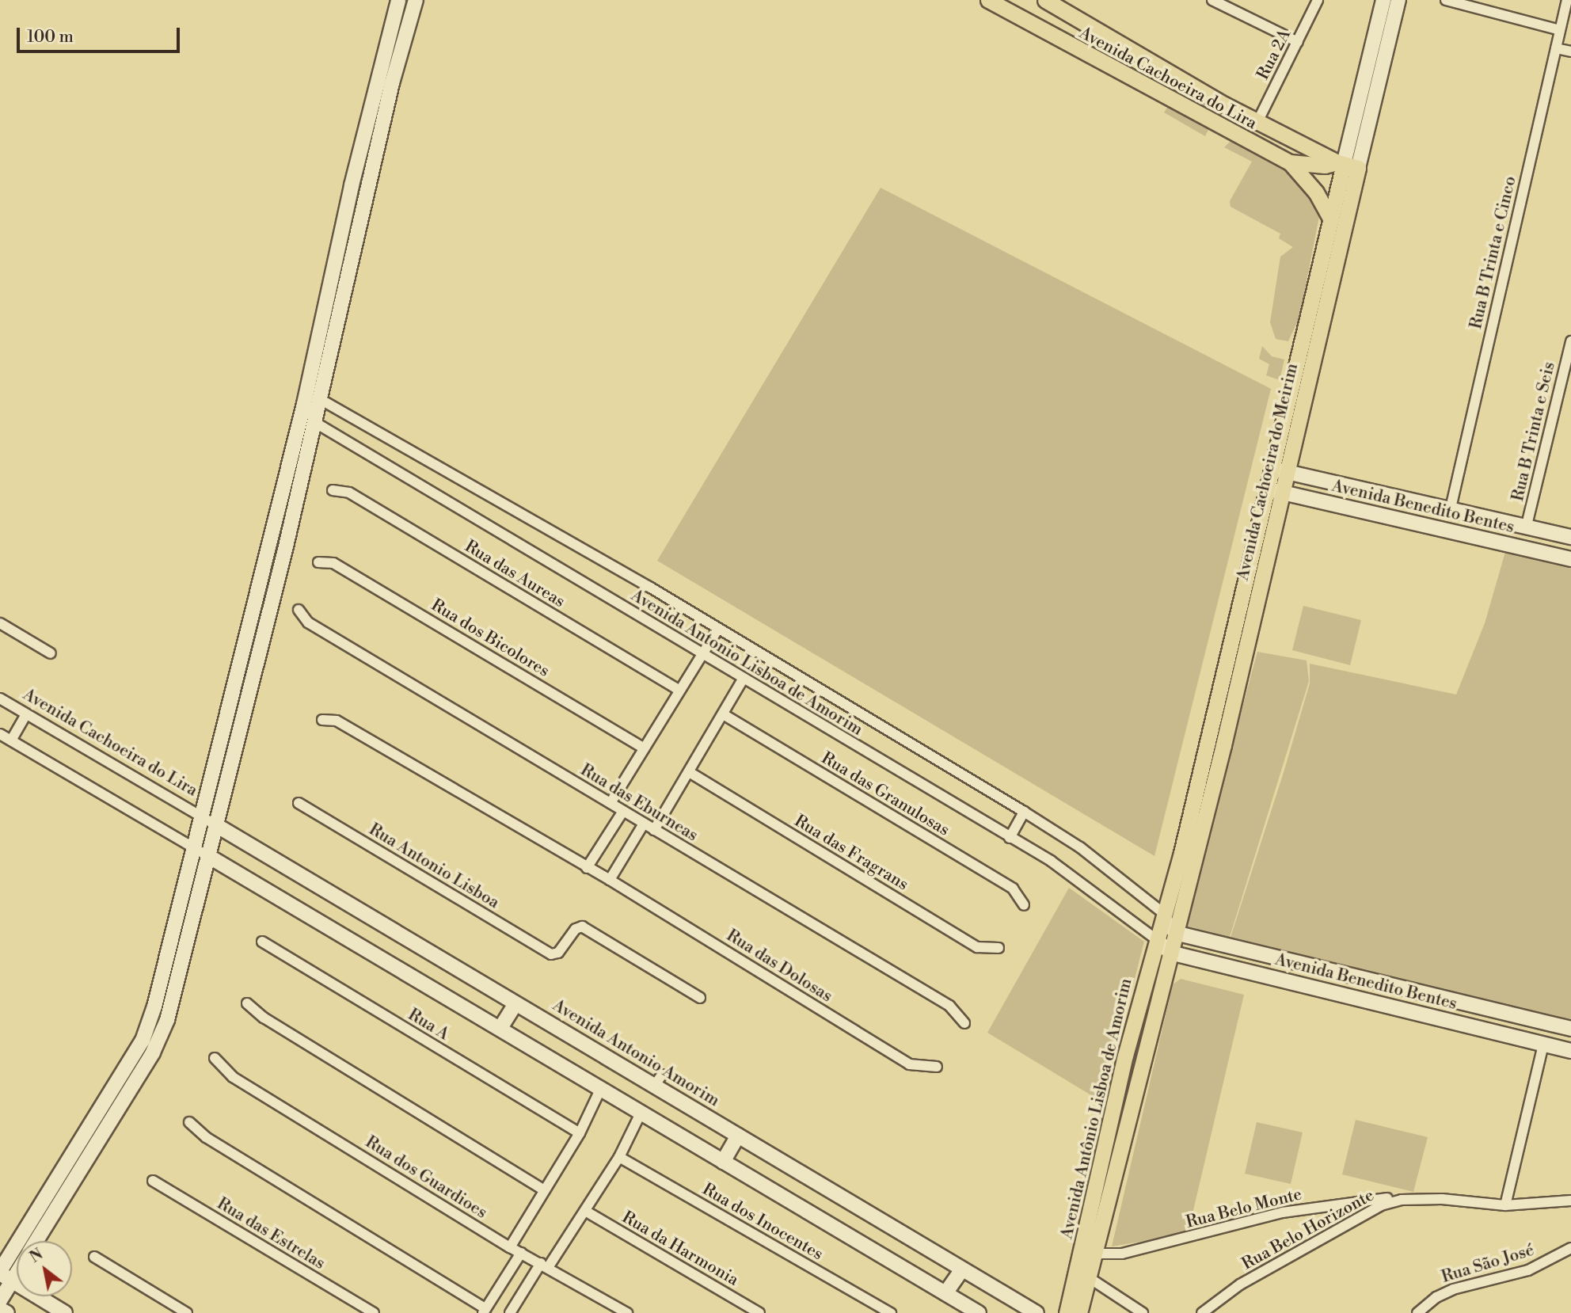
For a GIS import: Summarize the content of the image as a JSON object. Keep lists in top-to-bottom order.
{
  "streets": {
    "main road": ["Avenida Cachoeira do Lira", "Avenida Cachoeira do Meirim", "Avenida Antônio Lisboa de Amorim"],
    "street": [
      "Rua 2A",
      "Rua B Trinta e Cinco",
      "Rua B Trinta e Seis",
      "Avenida Benedito Bentes",
      "Rua das Aureas",
      "Rua dos Bicolores",
      "Avenida Antonio Lisboa de Amorim",
      "Rua das Granulosas",
      "Rua das Eburneas",
      "Rua das Fragrans",
      "Rua Antonio Lisboa",
      "Rua das Dolosas",
      "Rua A",
      "Avenida Antonio Amorim",
      "Rua dos Guardioes",
      "Rua Belo Monte",
      "Rua dos Inocentes",
      "Rua Belo Horizonte",
      "Rua das Estrelas",
      "Rua da Harmonia",
      "Rua São José"
    ]
  },
  "crossings": [
    ["Rua 2A", "Avenida Cachoeira do Lira"],
    ["Avenida Cachoeira do Lira", "Avenida Cachoeira do Meirim"],
    ["Avenida Cachoeira do Lira", "Avenida Antonio Amorim"],
    ["Rua B Trinta e Cinco", "Avenida Benedito Bentes"],
    ["Rua B Trinta e Seis", "Avenida Benedito Bentes"],
    ["Avenida Cachoeira do Meirim", "Avenida Benedito Bentes"],
    ["Avenida Cachoeira do Meirim", "Avenida Antonio Lisboa de Amorim"],
    ["Avenida Cachoeira do Meirim", "Avenida Antônio Lisboa de Amorim"],
    ["Avenida Benedito Bentes", "Avenida Antonio Lisboa de Amorim"],
    ["Avenida Benedito Bentes", "Avenida Antônio Lisboa de Amorim"],
    ["Avenida Antonio Lisboa de Amorim", "Avenida Antônio Lisboa de Amorim"],
    ["Avenida Antônio Lisboa de Amorim", "Rua Belo Monte"],
    ["Rua Belo Monte", "Rua Belo Horizonte"]
  ],
  "scale_bar": "100 m",
  "north": "top left"
}
